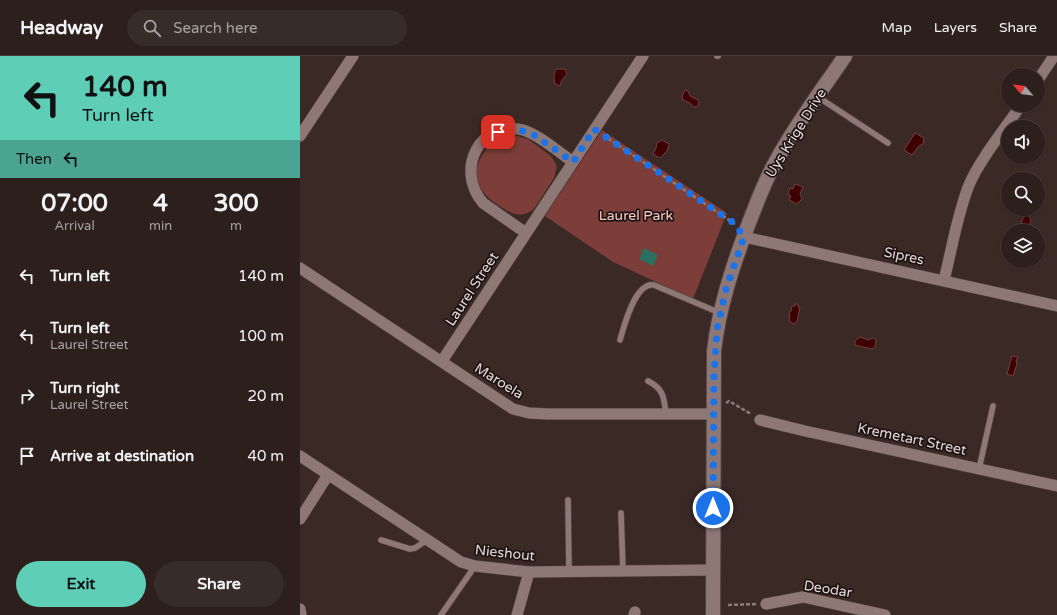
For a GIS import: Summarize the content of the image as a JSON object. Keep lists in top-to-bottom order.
{
  "streets": {
    "street": [
      "Uys Krige Drive",
      "Sipres",
      "Laurel Street",
      "Maroela",
      "Kremetart Street",
      "Nieshout",
      "Deodar"
    ]
  },
  "crossings": [
    ["Uys Krige Drive", "Sipres"],
    ["Uys Krige Drive", "Maroela"],
    ["Uys Krige Drive", "Nieshout"],
    ["Laurel Street", "Maroela"]
  ],
  "parks": ["Laurel Park"],
  "north": "top left",
  "page": {
    "header": "Headway",
    "search": "Search here",
    "nav": ["Map", "Layers", "Share"],
    "turn": ["140 m", "Turn left"],
    "then": "Then",
    "eta": [
      "07:00",
      "Arrival",
      "4",
      "min",
      "300",
      "m"
    ],
    "list": [
      {
        "name": "Turn left",
        "value": "140 m"
      },
      {
        "name": "Turn left",
        "note": "Laurel Street",
        "value": "100 m"
      },
      {
        "name": "Turn right",
        "note": "Laurel Street",
        "value": "20 m"
      },
      {
        "name": "Arrive at destination",
        "value": "40 m"
      }
    ],
    "buttons": ["Exit", "Share"]
  }
}
